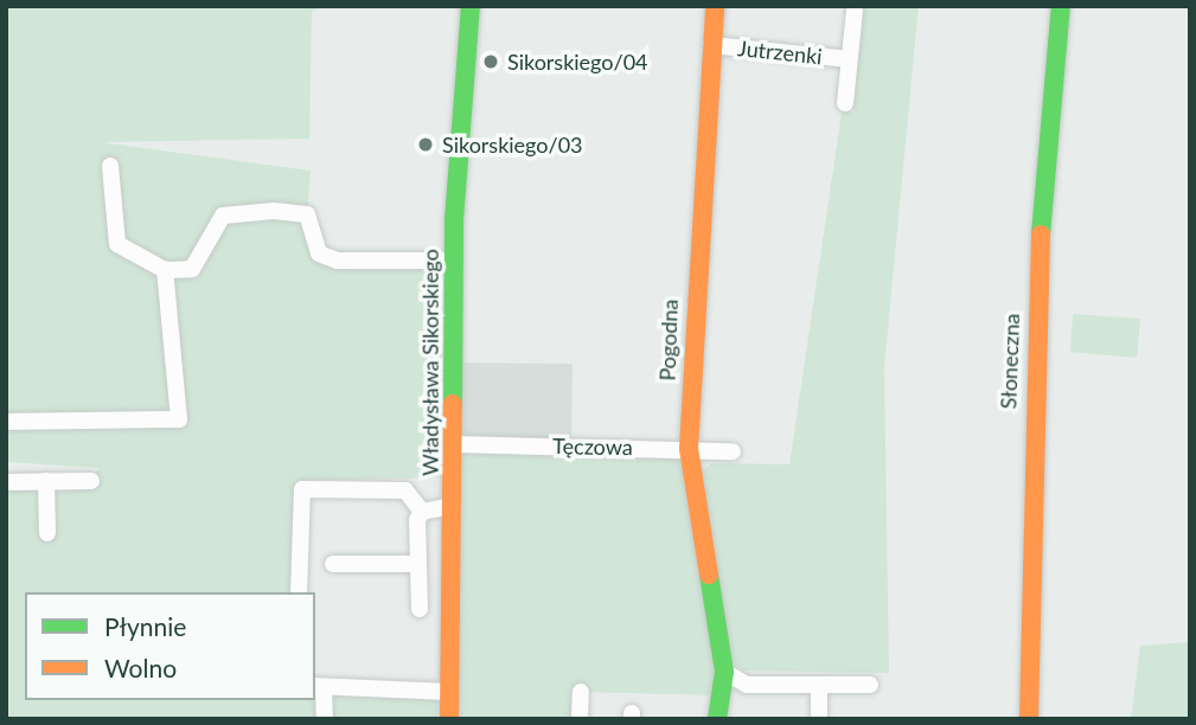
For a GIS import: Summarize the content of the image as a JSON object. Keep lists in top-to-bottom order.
{
  "streets": {
    "street": [
      "Jutrzenki",
      "Pogodna",
      "Słoneczna",
      "Władysława Sikorskiego",
      "Tęczowa"
    ]
  },
  "crossings": [
    ["Jutrzenki", "Pogodna"],
    ["Pogodna", "Tęczowa"],
    ["Władysława Sikorskiego", "Tęczowa"]
  ],
  "places": ["Sikorskiego/04", "Sikorskiego/03"],
  "legend": ["Płynnie", "Wolno"]
}
